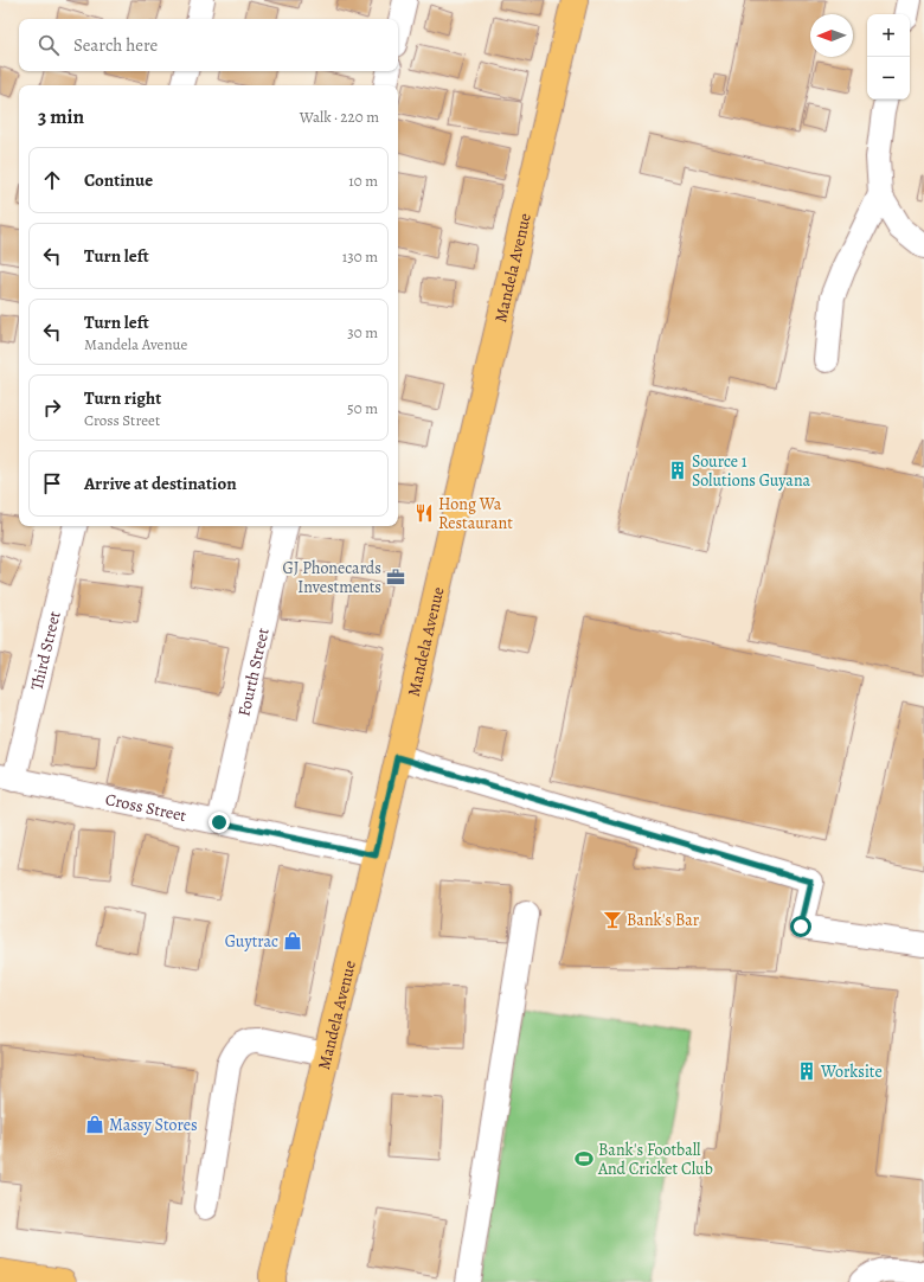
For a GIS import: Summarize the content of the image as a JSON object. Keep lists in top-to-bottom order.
{
  "streets": {
    "main road": ["Mandela Avenue"],
    "street": ["Third Street", "Fourth Street", "Cross Street"]
  },
  "crossings": [
    ["Mandela Avenue", "Cross Street"],
    ["Third Street", "Cross Street"],
    ["Fourth Street", "Cross Street"]
  ],
  "places": {
    "building": ["Source 1 Solutions Guyana", "Worksite"],
    "restaurant": ["Hong Wa Restaurant"],
    "office": ["GJ Phonecards Investments"],
    "bar": ["Bank's Bar"],
    "shop": ["Guytrac", "Massy Stores"],
    "sports": ["Bank's Football And Cricket Club"]
  },
  "north": "left",
  "page": {
    "map_buttons": ["+", "−"],
    "search": "Search here",
    "heading": ["3 min", "Walk · 220 m"],
    "list": [
      ["Continue", "10 m"],
      ["Turn left", "130 m"],
      ["Turn left", "Mandela Avenue", "30 m"],
      ["Turn right", "Cross Street", "50 m"],
      "Arrive at destination"
    ]
  }
}
